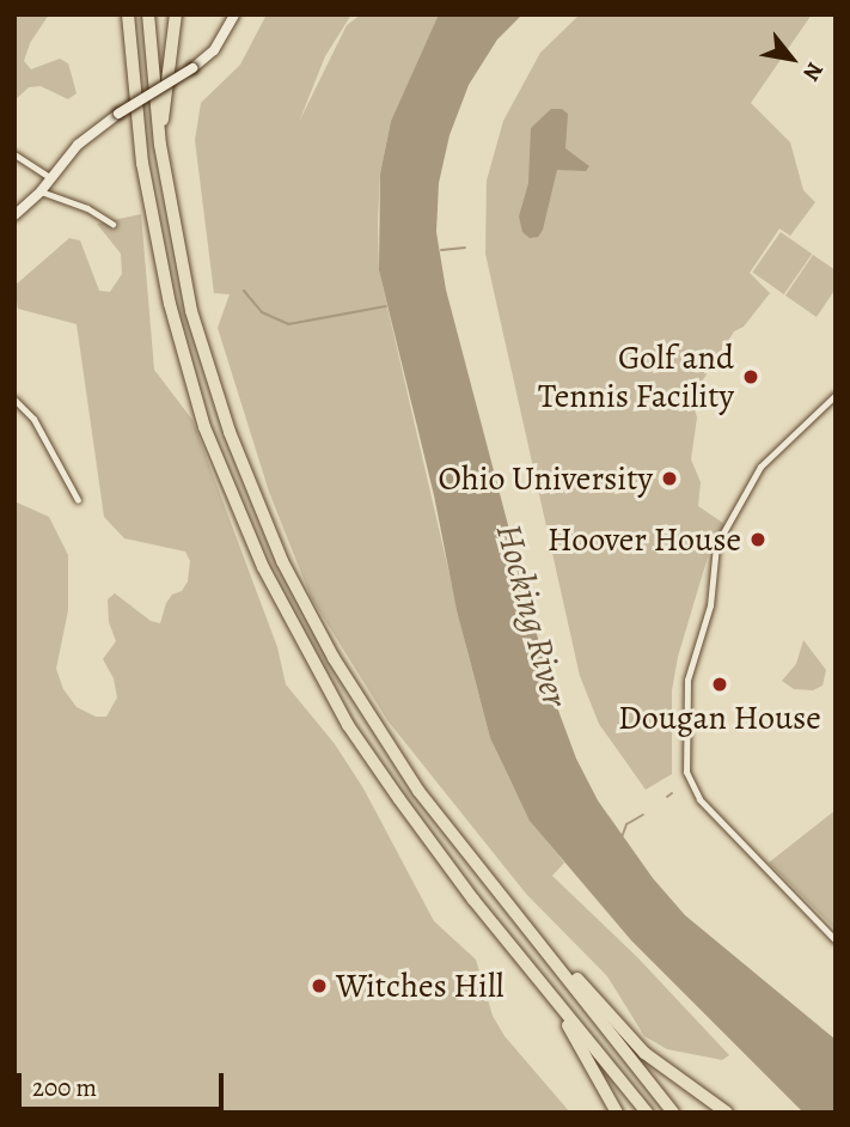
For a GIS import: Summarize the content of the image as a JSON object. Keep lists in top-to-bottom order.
{
  "water": ["Hocking River"],
  "places": [
    "Golf and Tennis Facility",
    "Ohio University",
    "Hoover House",
    "Dougan House",
    "Witches Hill"
  ],
  "scale_bar": "200 m",
  "north": "bottom right"
}
